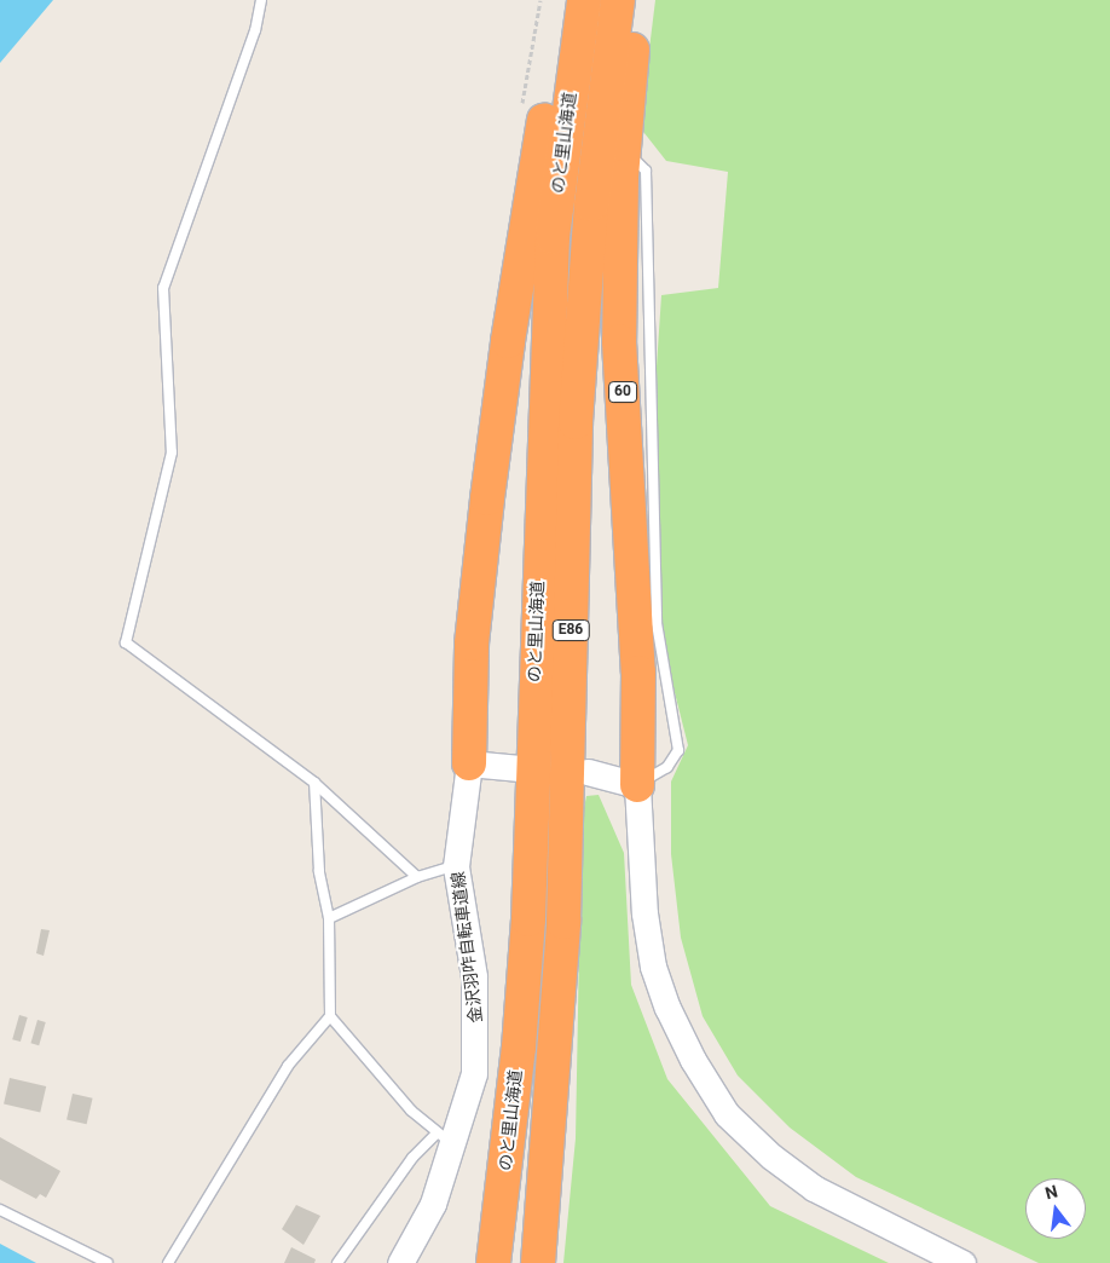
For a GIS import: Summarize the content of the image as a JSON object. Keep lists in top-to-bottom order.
{
  "streets": {
    "highway": ["のと里山海道", "60", "E86"],
    "street": ["金沢羽咋自転車道線"]
  },
  "north": "top"
}
